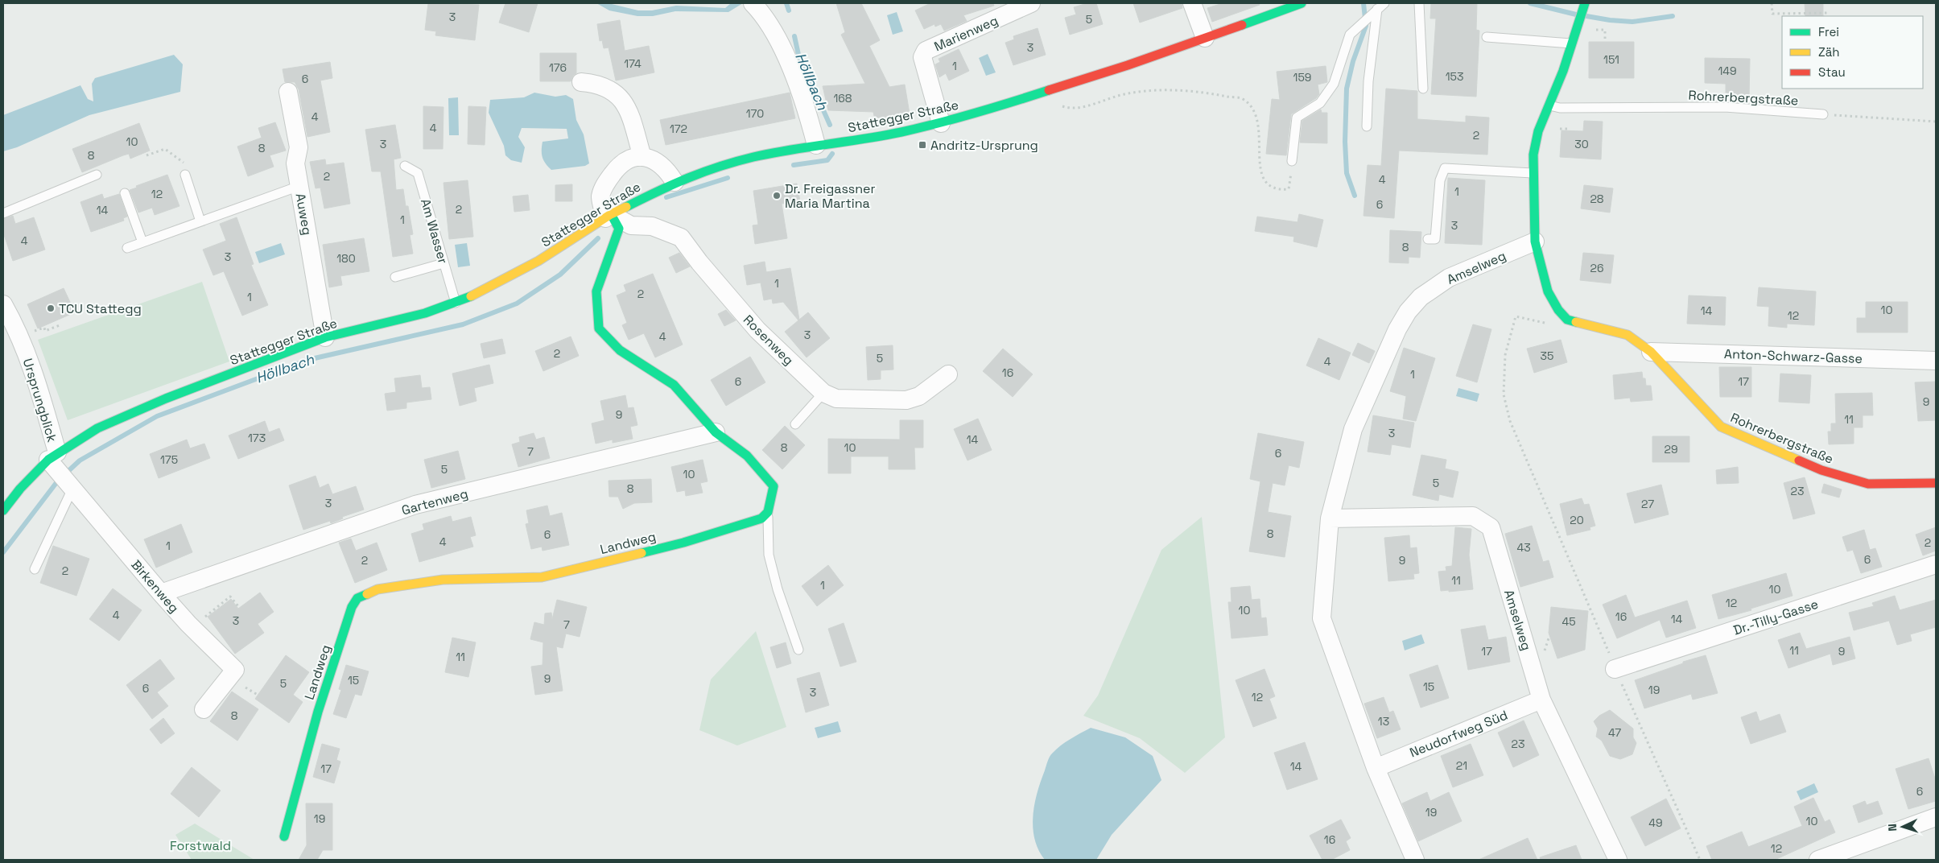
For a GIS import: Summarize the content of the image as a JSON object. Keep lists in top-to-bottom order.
{
  "streets": {
    "street": [
      "Marienweg",
      "Rohrerbergstraße",
      "Stattegger Straße",
      "Auweg",
      "Amselweg",
      "Rosenweg",
      "Anton-Schwarz-Gasse",
      "Ursprungblick",
      "Gartenweg",
      "Landweg",
      "Birkenweg",
      "Dr.-Tilly-Gasse",
      "Neudorfweg Süd"
    ],
    "lane": ["Am Wasser"]
  },
  "crossings": [
    ["Marienweg", "Stattegger Straße"],
    ["Rohrerbergstraße", "Anton-Schwarz-Gasse"],
    ["Stattegger Straße", "Auweg"],
    ["Stattegger Straße", "Am Wasser"],
    ["Stattegger Straße", "Rosenweg"],
    ["Stattegger Straße", "Ursprungblick"],
    ["Stattegger Straße", "Birkenweg"],
    ["Amselweg", "Neudorfweg Süd"],
    ["Ursprungblick", "Birkenweg"],
    ["Gartenweg", "Birkenweg"]
  ],
  "water": ["Höllbach"],
  "parks": ["Forstwald"],
  "places": {
    "transit": ["Andritz-Ursprung"],
    "other": ["Dr. Freigassner Maria Martina", "TCU Stattegg"]
  },
  "house_numbers": [
    "3",
    "5",
    "3",
    "151",
    "174",
    "1",
    "176",
    "149",
    "153",
    "159",
    "6",
    "168",
    "170",
    "4",
    "4",
    "172",
    "2",
    "10",
    "3",
    "30",
    "8",
    "8",
    "2",
    "4",
    "1",
    "12",
    "28",
    "6",
    "2",
    "14",
    "1",
    "3",
    "4",
    "8",
    "3",
    "180",
    "26",
    "1",
    "2",
    "1",
    "10",
    "14",
    "12",
    "3",
    "4",
    "2",
    "35",
    "5",
    "4",
    "16",
    "1",
    "6",
    "17",
    "9",
    "9",
    "11",
    "3",
    "173",
    "14",
    "8",
    "10",
    "29",
    "7",
    "6",
    "175",
    "5",
    "10",
    "5",
    "8",
    "23",
    "3",
    "27",
    "20",
    "8",
    "6",
    "4",
    "2",
    "1",
    "43",
    "6",
    "2",
    "9",
    "2",
    "11",
    "1",
    "10",
    "12",
    "10",
    "4",
    "16",
    "14",
    "3",
    "45",
    "7",
    "11",
    "17",
    "9",
    "11",
    "9",
    "15",
    "5",
    "15",
    "6",
    "19",
    "3",
    "12",
    "8",
    "13",
    "47",
    "23",
    "21",
    "14",
    "17",
    "6",
    "19",
    "19",
    "10",
    "49",
    "16",
    "12"
  ],
  "legend": ["Frei", "Zäh", "Stau"],
  "north": "left"
}
